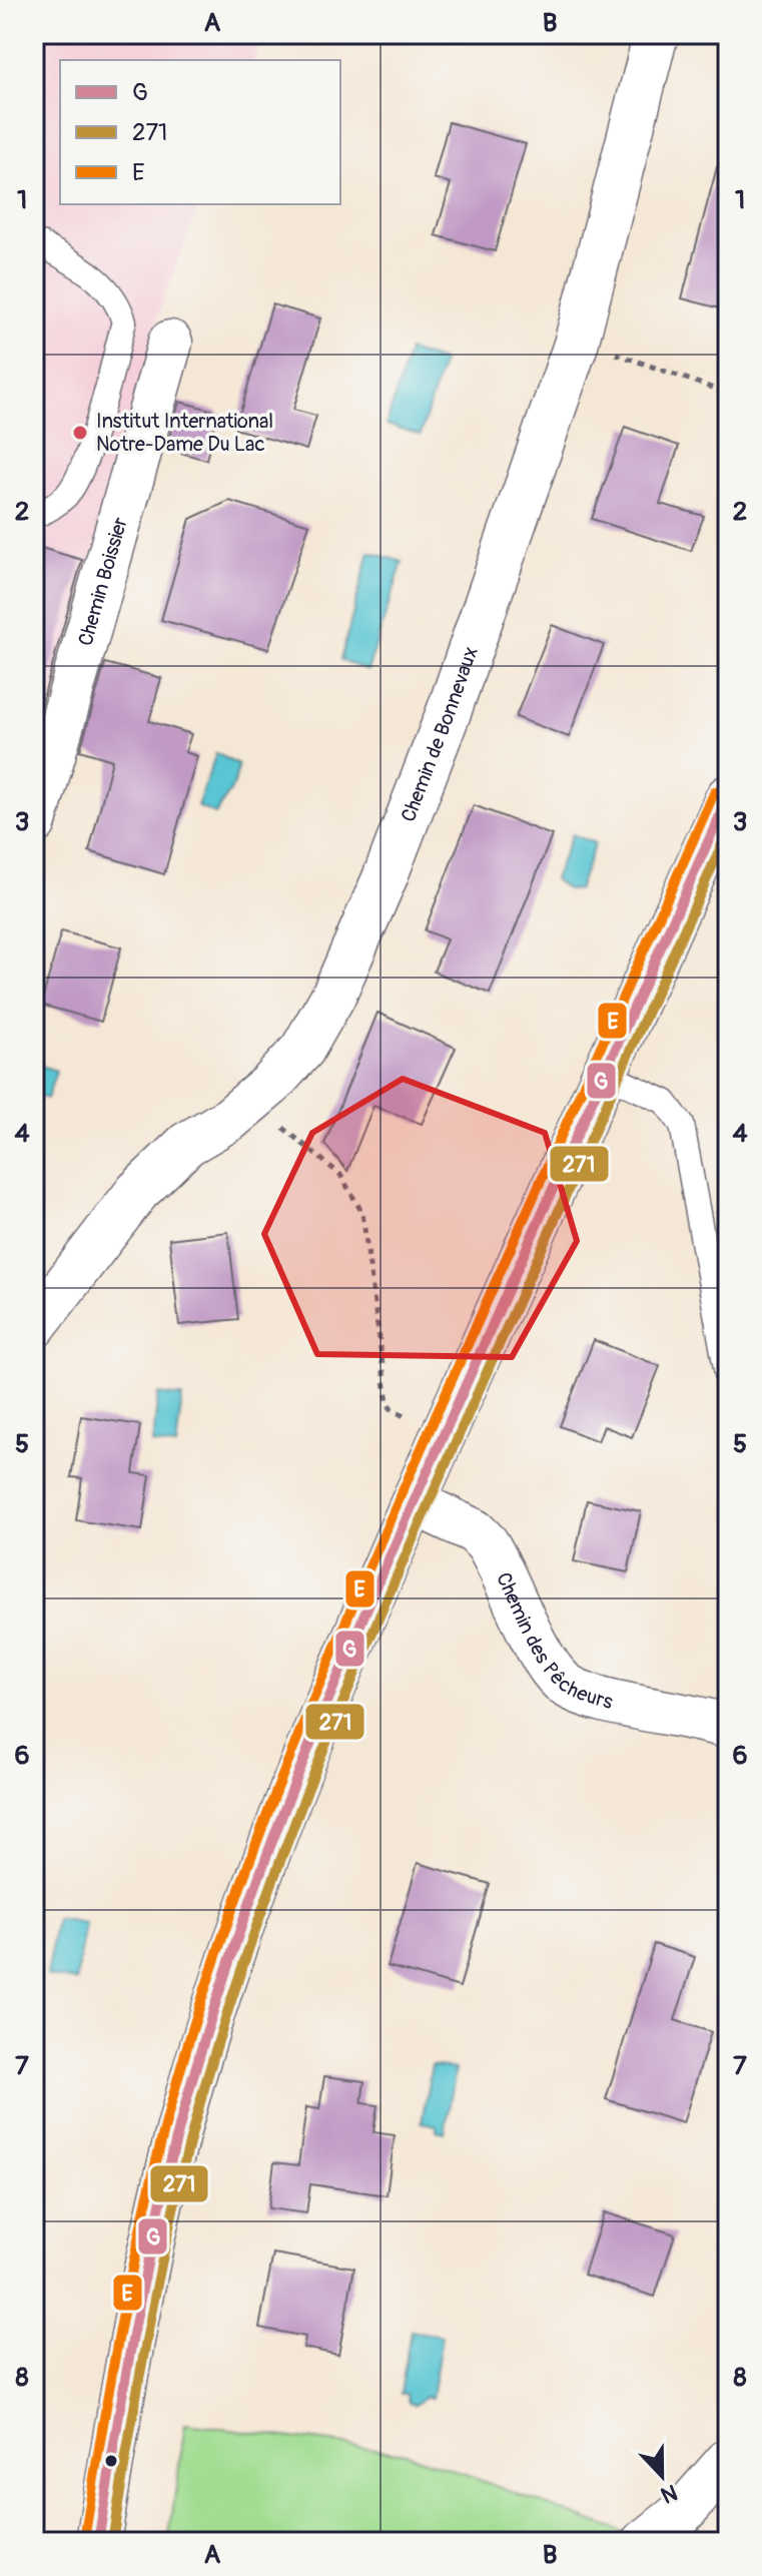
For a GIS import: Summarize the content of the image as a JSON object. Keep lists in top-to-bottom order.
{
  "streets": {
    "street": ["Chemin Boissier", "Chemin de Bonnevaux", "Chemin des Pêcheurs"]
  },
  "places": ["Institut International Notre-Dame Du Lac"],
  "lines": ["transit line E", "transit line G", "transit line 271"],
  "legend": ["G", "271", "E"],
  "north": "bottom",
  "grid": {
    "columns": ["A", "B"],
    "rows": [
      "1",
      "2",
      "3",
      "4",
      "5",
      "6",
      "7",
      "8"
    ]
  }
}
